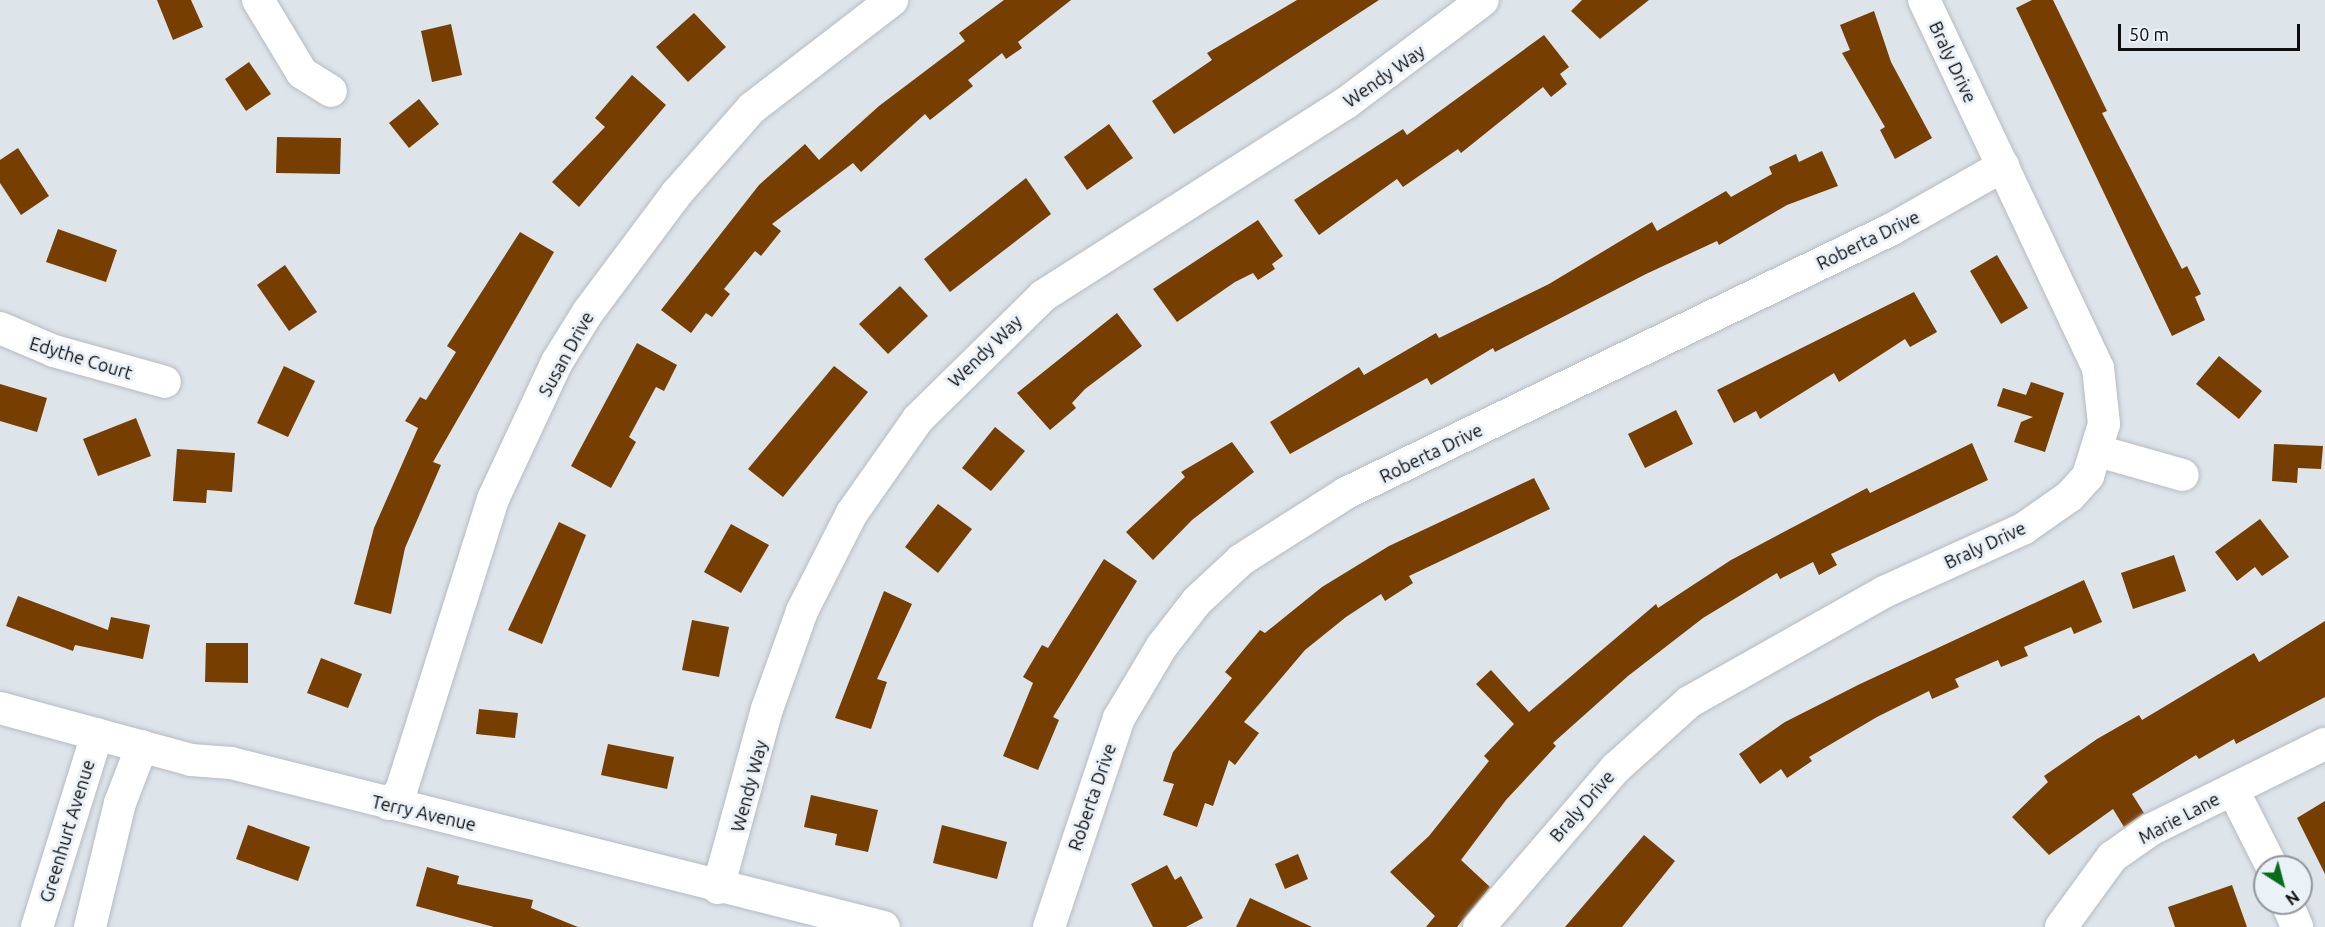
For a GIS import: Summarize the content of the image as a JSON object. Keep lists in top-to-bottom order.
{
  "streets": {
    "street": [
      "Braly Drive",
      "Wendy Way",
      "Roberta Drive",
      "Susan Drive",
      "Edythe Court",
      "Terry Avenue",
      "Marie Lane",
      "Greenhurt Avenue"
    ]
  },
  "crossings": [
    ["Braly Drive", "Roberta Drive"],
    ["Wendy Way", "Terry Avenue"],
    ["Susan Drive", "Terry Avenue"],
    ["Terry Avenue", "Greenhurt Avenue"]
  ],
  "scale_bar": "50 m",
  "north": "bottom right"
}
